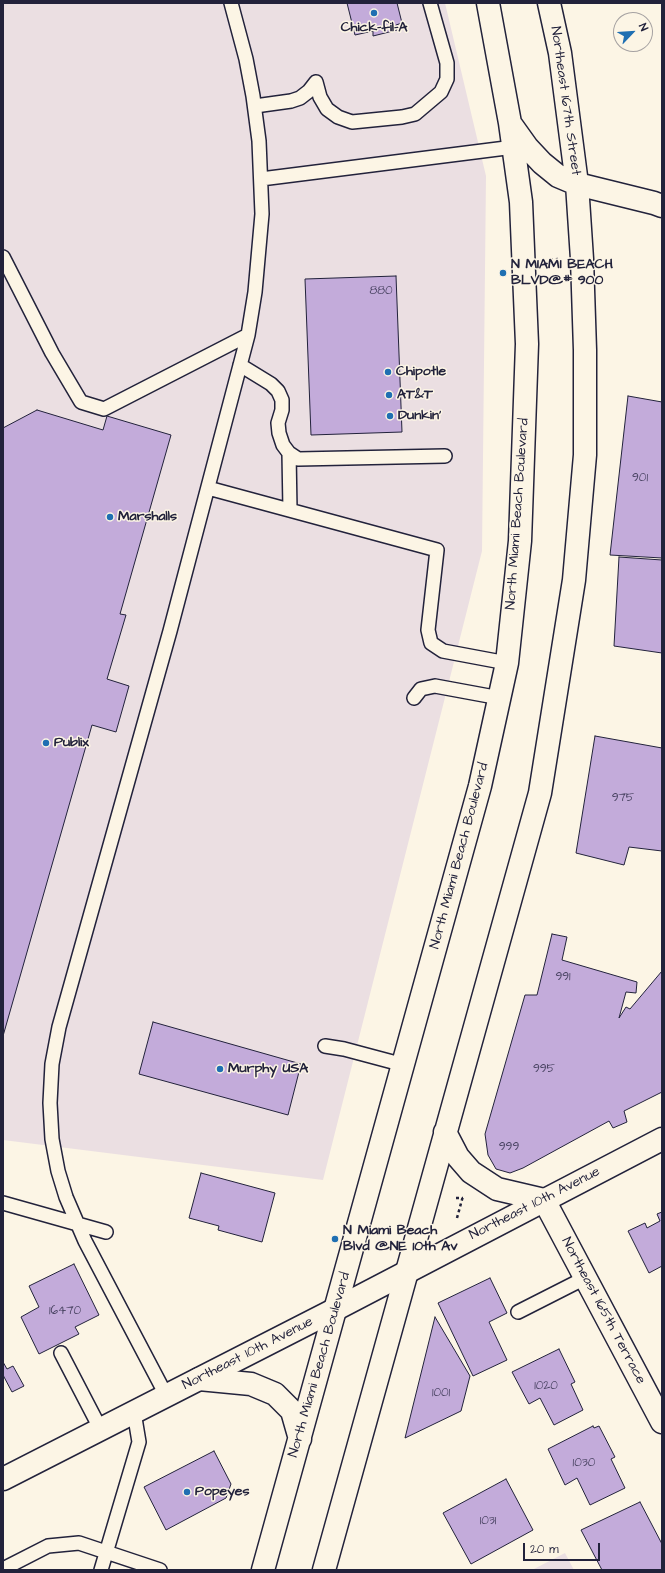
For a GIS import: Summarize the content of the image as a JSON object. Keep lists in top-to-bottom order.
{
  "streets": {
    "main road": [
      "Northeast 167th Street",
      "North Miami Beach Boulevard",
      "Northeast 10th Avenue",
      "Northeast 165th Terrace"
    ]
  },
  "crossings": [
    ["North Miami Beach Boulevard", "Northeast 10th Avenue"],
    ["Northeast 10th Avenue", "Northeast 165th Terrace"]
  ],
  "places": [
    "Chick-fil-A",
    "N MIAMI BEACH BLVD@# 900",
    "Chipotle",
    "AT&T",
    "Dunkin'",
    "Marshalls",
    "Publix",
    "Murphy USA",
    "N Miami Beach Blvd @NE 10th Av",
    "Popeyes"
  ],
  "house_numbers": [
    "880",
    "901",
    "975",
    "991",
    "995",
    "999",
    "16470",
    "1020",
    "1001",
    "1030",
    "1031"
  ],
  "scale_bar": "20 m",
  "north": "top right"
}
